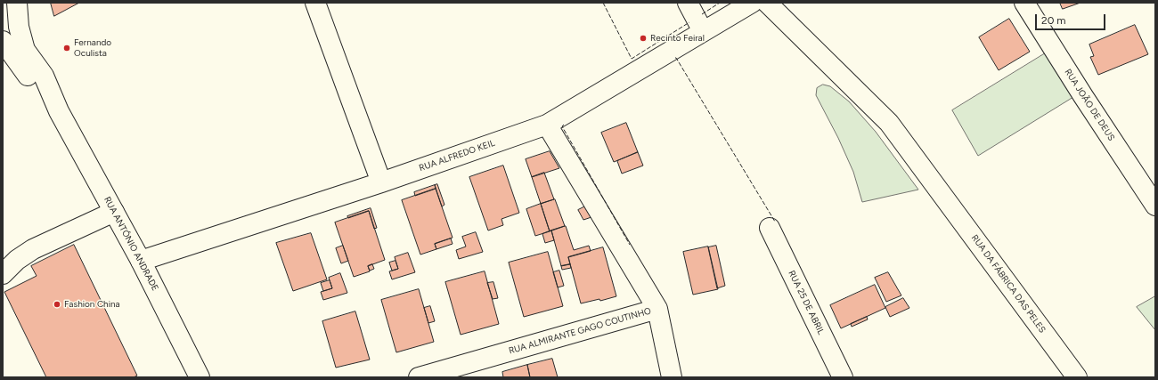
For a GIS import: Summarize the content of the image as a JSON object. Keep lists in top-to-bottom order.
{
  "streets": {
    "street": [
      "RUA JOÃO DE DEUS",
      "RUA ALFREDO KEIL",
      "RUA ANTÓNIO ANDRADE",
      "RUA DA FÁBRICA DAS PELES",
      "RUA 25 DE ABRIL",
      "RUA ALMIRANTE GAGO COUTINHO"
    ]
  },
  "crossings": [
    ["RUA ALFREDO KEIL", "RUA ANTÓNIO ANDRADE"],
    ["RUA ALFREDO KEIL", "RUA ALMIRANTE GAGO COUTINHO"]
  ],
  "places": ["Recinto Feiral", "Fernando Oculista", "Fashion China"],
  "scale_bar": "20 m"
}
